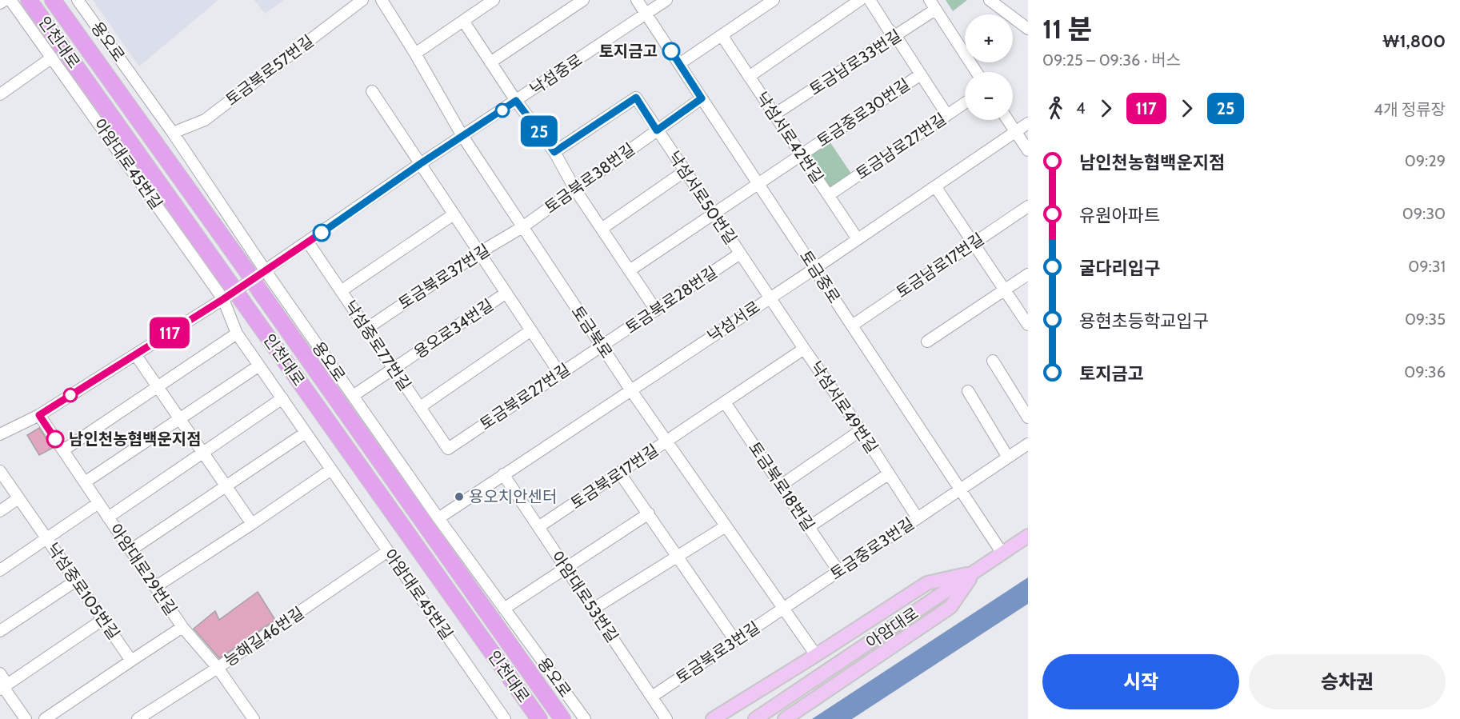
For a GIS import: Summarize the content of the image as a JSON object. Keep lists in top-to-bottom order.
{
  "streets": {
    "highway": ["인천대로"],
    "main road": ["아암대로"],
    "street": [
      "용오로",
      "토금남로33번길",
      "토금북로57번길",
      "낙섬중로",
      "토금중로30번길",
      "낙섬서로42번길",
      "토금남로27번길",
      "아암대로45번길",
      "토금북로38번길",
      "낙섬서로50번길",
      "토금남로17번길",
      "토금북로37번길",
      "토금중로",
      "토금북로28번길",
      "낙섬서로",
      "용오로34번길",
      "토금북로",
      "낙섬중로77번길",
      "토금북로27번길",
      "낙섬서로49번길",
      "토금북로17번길",
      "토금북로18번길",
      "토금중로3번길",
      "아암대로29번길",
      "낙섬중로105번길",
      "아암대로53번길",
      "능해길46번길",
      "토금북로3번길"
    ]
  },
  "crossings": [
    ["용오로", "토금북로57번길"],
    ["용오로", "낙섬중로"],
    ["용오로", "낙섬서로"],
    ["용오로", "용오로34번길"],
    ["토금남로33번길", "낙섬서로42번길"],
    ["낙섬중로", "아암대로45번길"],
    ["낙섬중로", "토금중로"],
    ["낙섬중로", "토금북로"],
    ["낙섬중로", "낙섬중로77번길"],
    ["낙섬중로", "아암대로29번길"],
    ["토금중로30번길", "낙섬서로42번길"],
    ["토금중로30번길", "낙섬서로50번길"],
    ["토금중로30번길", "토금중로"],
    ["낙섬서로42번길", "토금남로27번길"],
    ["낙섬서로42번길", "낙섬서로"],
    ["아암대로45번길", "능해길46번길"],
    ["토금북로38번길", "낙섬서로50번길"],
    ["토금북로38번길", "토금북로37번길"],
    ["토금북로38번길", "토금중로"],
    ["토금북로38번길", "토금북로"],
    ["낙섬서로50번길", "토금북로28번길"],
    ["낙섬서로50번길", "낙섬서로"],
    ["낙섬서로50번길", "낙섬서로49번길"],
    ["토금남로17번길", "토금중로"],
    ["토금북로37번길", "토금북로"],
    ["토금북로37번길", "낙섬중로77번길"],
    ["토금중로", "낙섬서로"],
    ["토금중로", "토금중로3번길"],
    ["토금중로", "아암대로"],
    ["토금북로28번길", "토금북로"],
    ["토금북로28번길", "토금북로27번길"],
    ["낙섬서로", "토금북로"],
    ["낙섬서로", "낙섬서로49번길"],
    ["낙섬서로", "아암대로53번길"],
    ["용오로34번길", "낙섬중로77번길"],
    ["토금북로", "토금북로27번길"],
    ["토금북로", "토금북로17번길"],
    ["토금북로", "토금중로3번길"],
    ["토금북로", "토금북로3번길"],
    ["낙섬중로77번길", "토금북로27번길"],
    ["낙섬서로49번길", "토금중로3번길"],
    ["토금북로17번길", "아암대로53번길"],
    ["토금북로18번길", "토금중로3번길"],
    ["토금중로3번길", "토금북로3번길"],
    ["아암대로29번길", "능해길46번길"],
    ["아암대로53번길", "토금북로3번길"]
  ],
  "places": ["토지금고", "남인천농협백운지점", "용오치안센터"],
  "lines": ["bus line 25", "bus line 117"],
  "page": {
    "on_map": ["117", "25"],
    "heading": ["11 분", "09:25 – 09:36 · 버스", "₩1,800"],
    "map_buttons": ["+", "−"],
    "legs": [
      "4",
      "117",
      "25",
      "4개 정류장"
    ],
    "list": [
      {
        "name": "남인천농협백운지점",
        "value": "09:29"
      },
      {
        "name": "유원아파트",
        "value": "09:30"
      },
      {
        "name": "굴다리입구",
        "value": "09:31"
      },
      {
        "name": "용현초등학교입구",
        "value": "09:35"
      },
      {
        "name": "토지금고",
        "value": "09:36"
      }
    ],
    "buttons": ["시작", "승차권"]
  }
}
